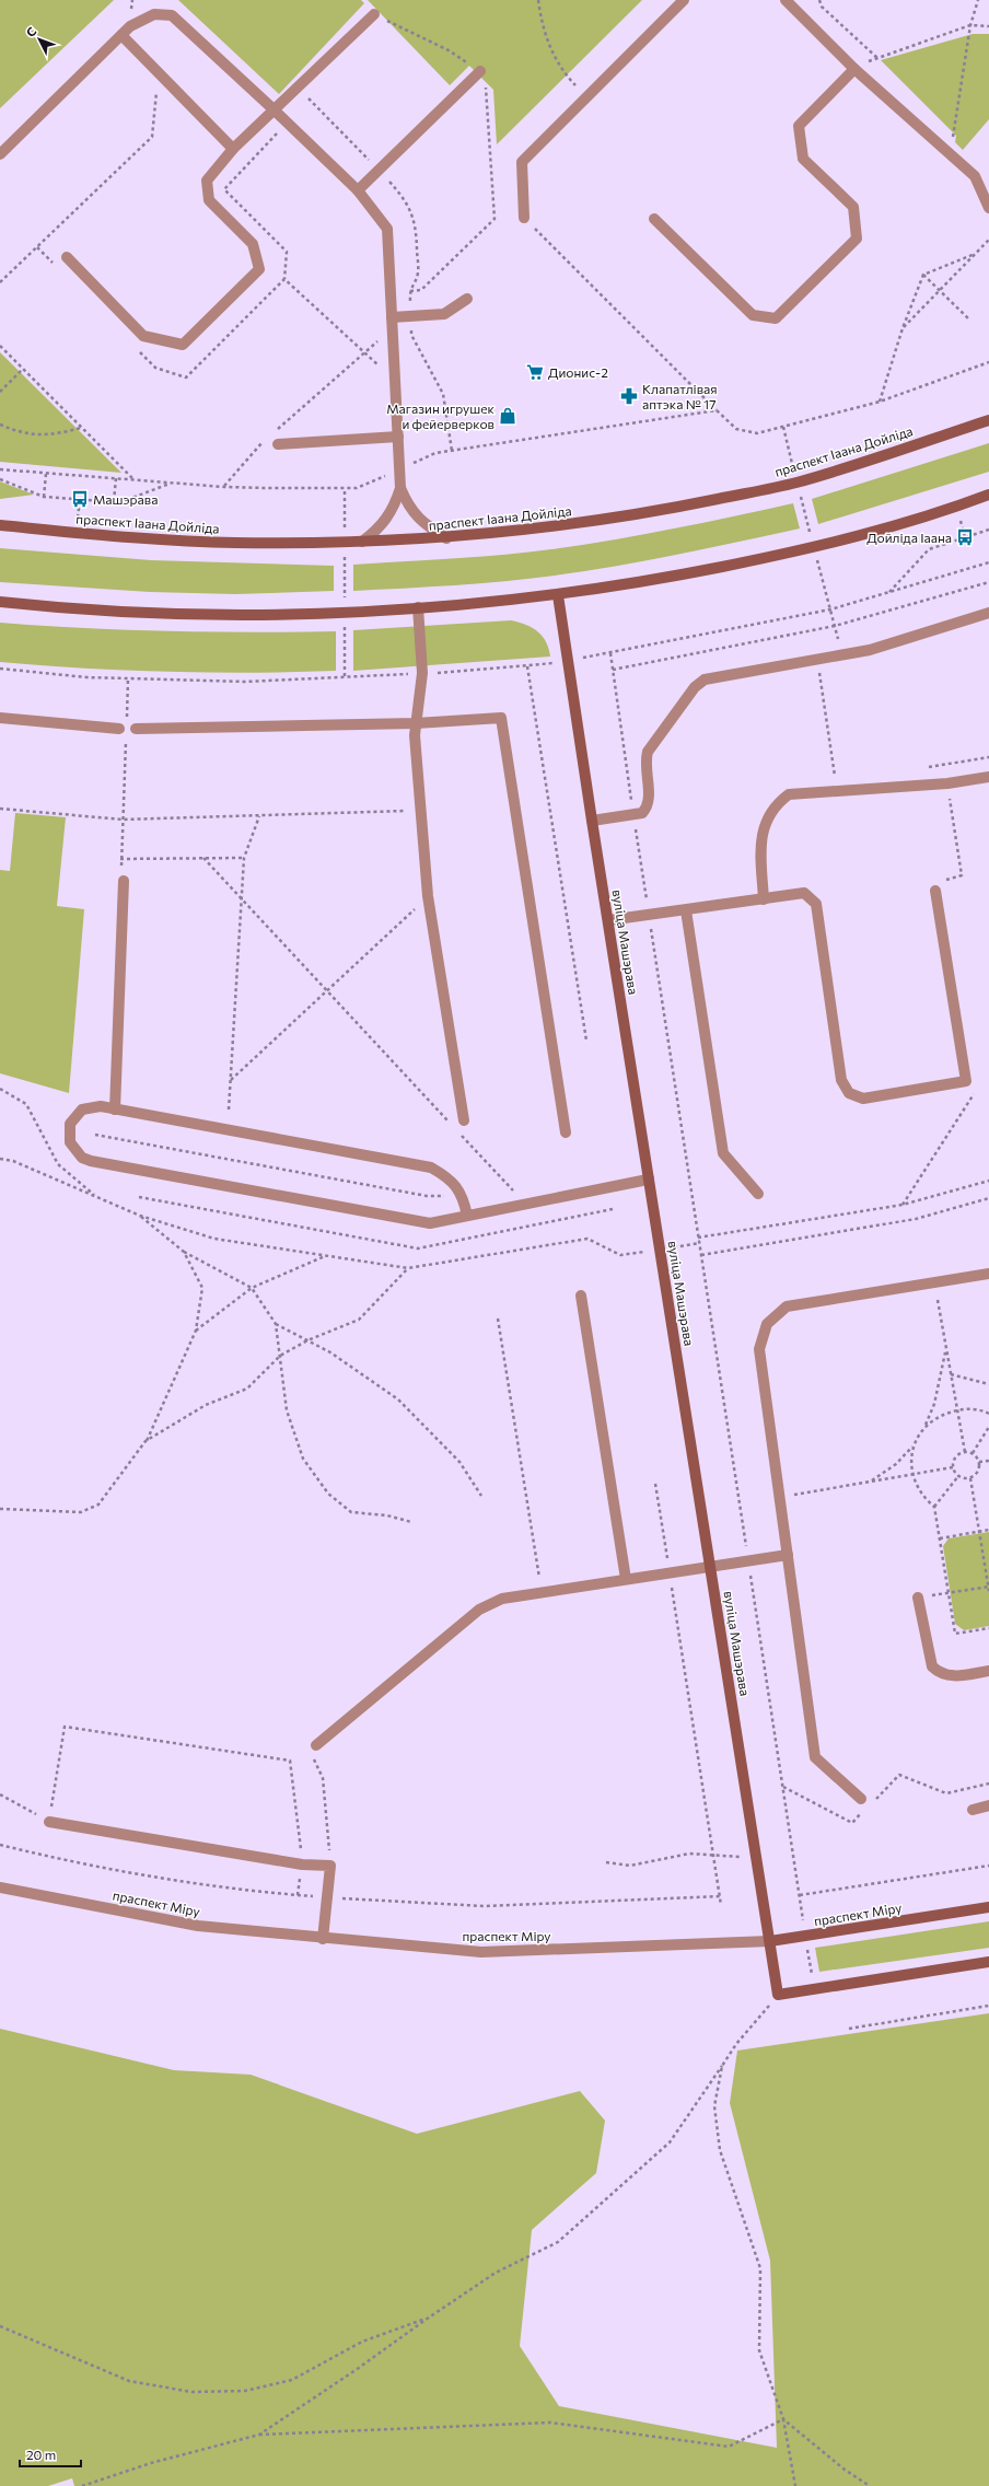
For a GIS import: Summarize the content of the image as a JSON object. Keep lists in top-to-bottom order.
{
  "streets": {
    "main road": ["праспект Іаана Дойліда", "вуліца Машэрава", "праспект Міру"]
  },
  "crossings": [
    ["вуліца Машэрава", "праспект Міру"]
  ],
  "places": {
    "supermarket": ["Дионис-2"],
    "pharmacy": ["Клапатлівая аптэка № 17"],
    "shop": ["Магазин игрушек и фейерверков"],
    "bus stop": ["Машэрава", "Дойліда Іаана"]
  },
  "scale_bar": "20 m",
  "north": "top left"
}
